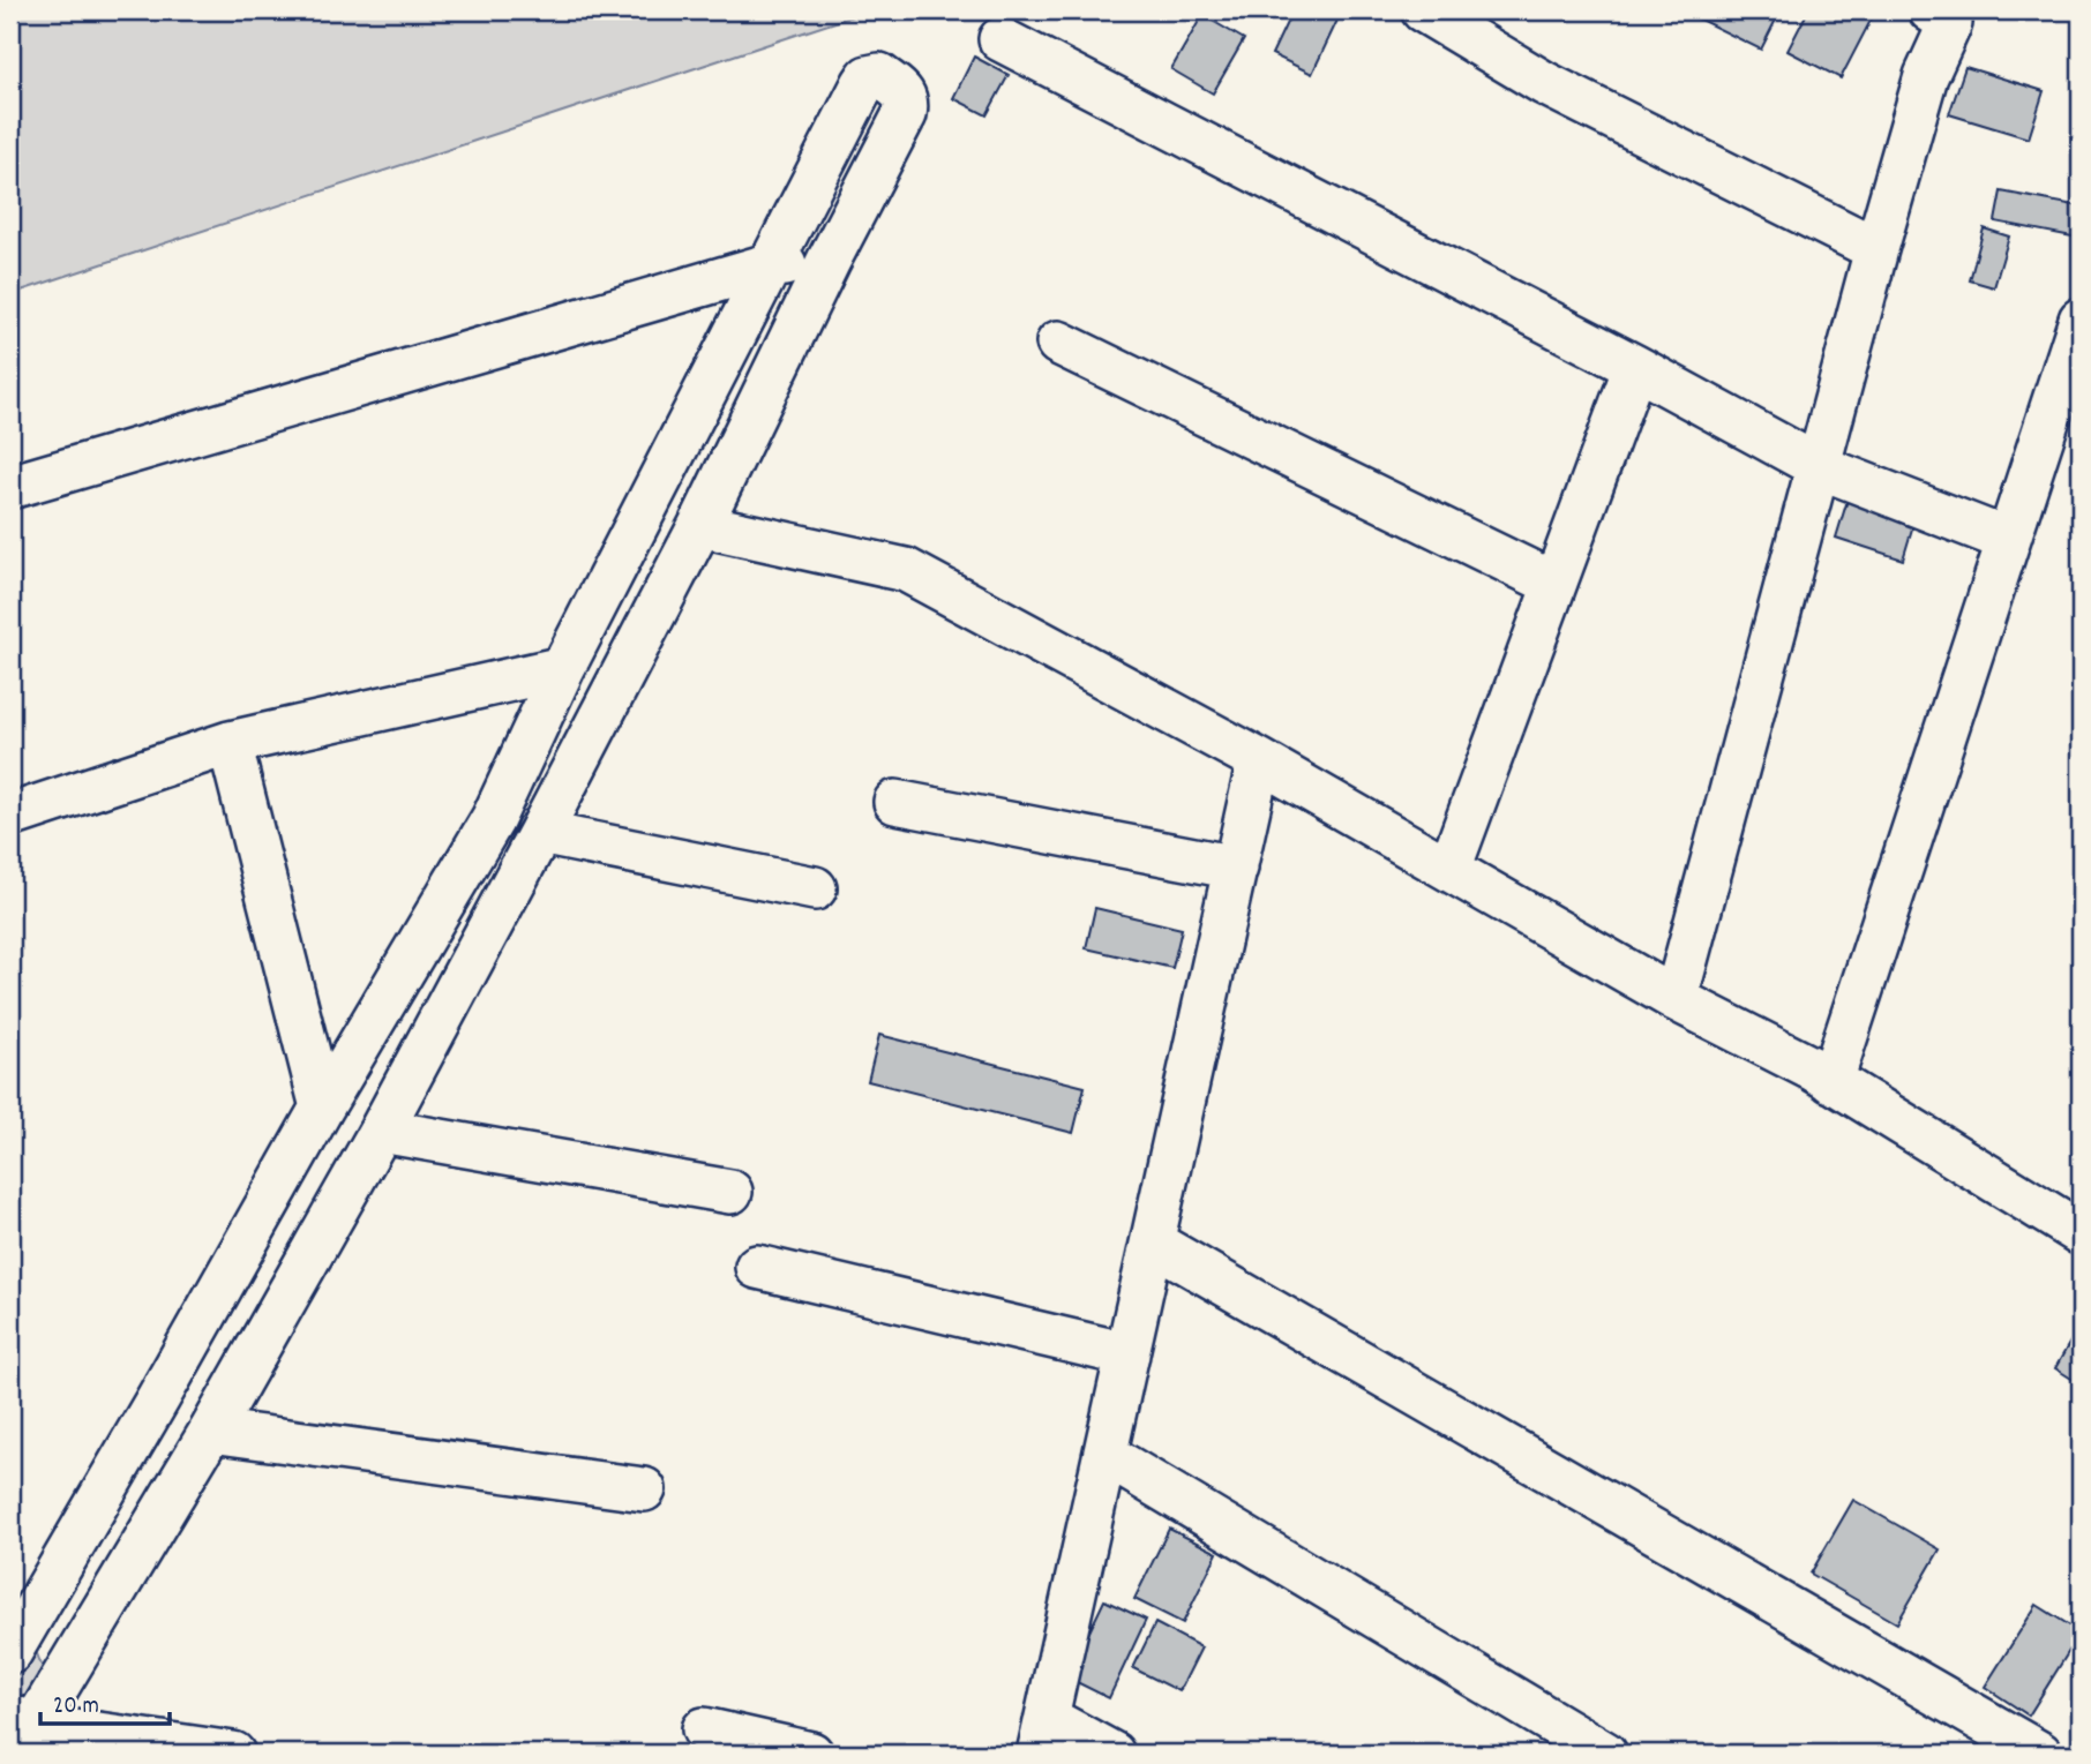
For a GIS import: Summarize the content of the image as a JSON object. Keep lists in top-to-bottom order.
{
  "scale_bar": "20 m"
}
